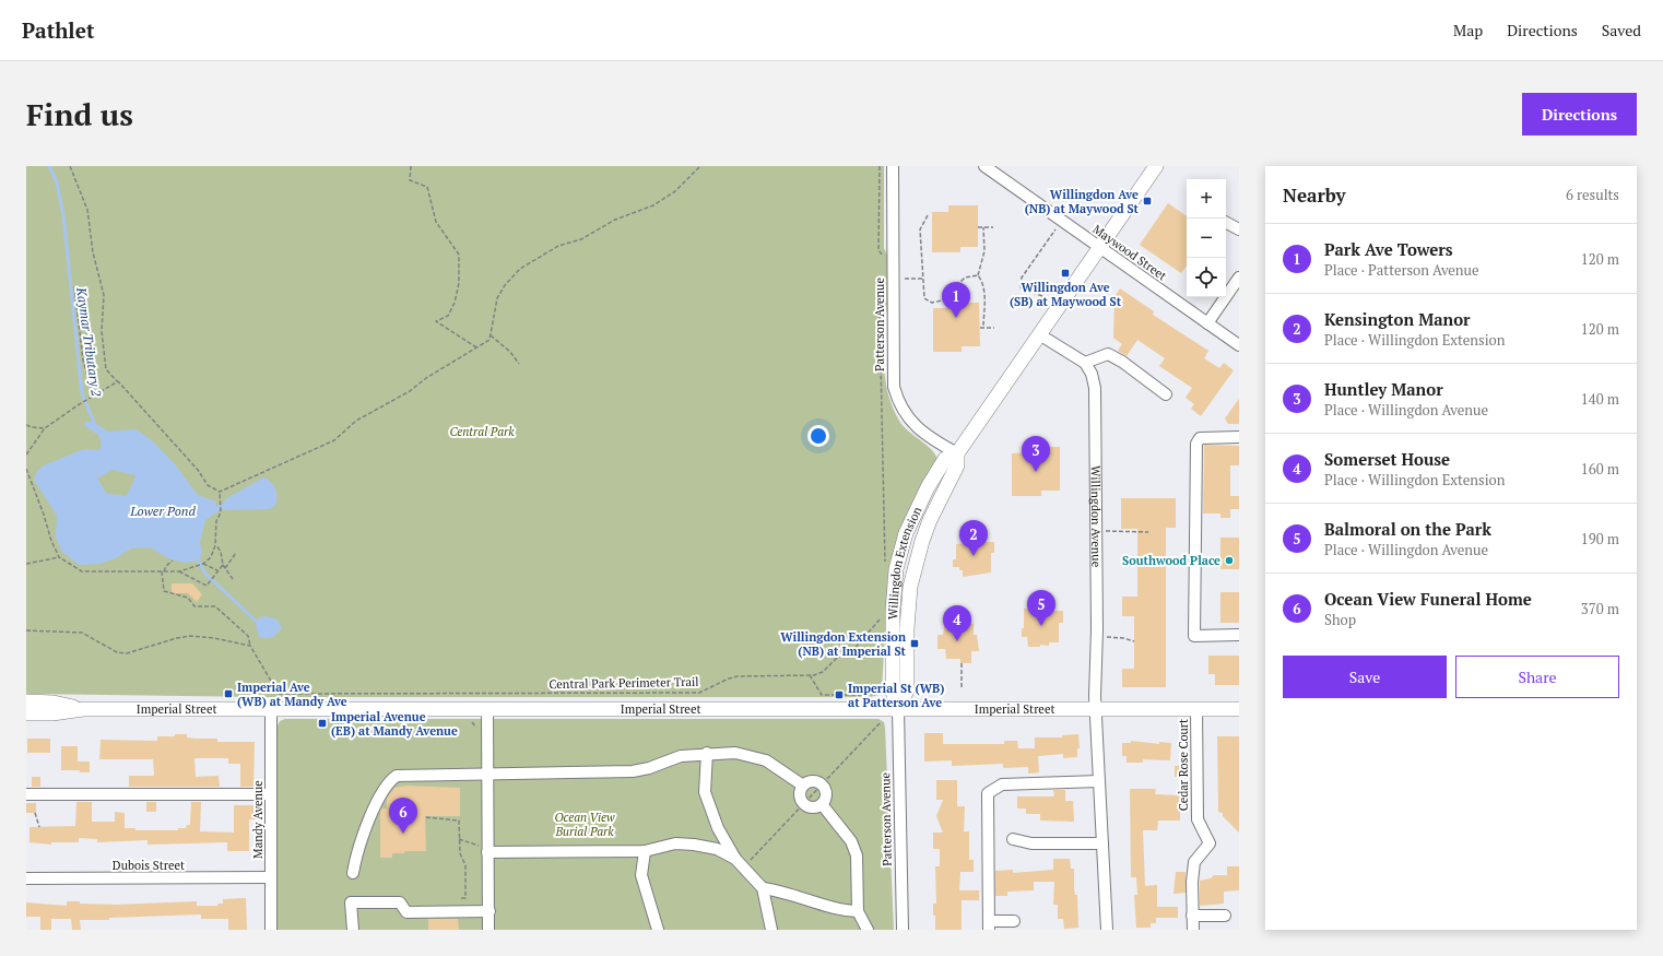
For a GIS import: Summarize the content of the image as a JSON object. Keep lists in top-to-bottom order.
{
  "streets": {
    "main road": ["Willingdon Extension", "Imperial Street"],
    "street": [
      "Maywood Street",
      "Patterson Avenue",
      "Willingdon Avenue",
      "Cedar Rose Court",
      "Mandy Avenue",
      "Dubois Street"
    ],
    "path": ["Central Park Perimeter Trail"]
  },
  "crossings": [
    ["Patterson Avenue", "Willingdon Extension"],
    ["Patterson Avenue", "Imperial Street"],
    ["Willingdon Avenue", "Imperial Street"],
    ["Willingdon Extension", "Imperial Street"],
    ["Imperial Street", "Cedar Rose Court"],
    ["Imperial Street", "Mandy Avenue"],
    ["Mandy Avenue", "Dubois Street"]
  ],
  "water": ["Kaymar Tributary 2", "Lower Pond"],
  "parks": ["Central Park", "Ocean View Burial Park"],
  "places": {
    "transit": [
      "Willingdon Ave (NB) at Maywood St",
      "Willingdon Ave (SB) at Maywood St",
      "Willingdon Extension (NB) at Imperial St",
      "Imperial Ave (WB) at Mandy Ave",
      "Imperial St (WB) at Patterson Ave",
      "Imperial Avenue (EB) at Mandy Avenue"
    ],
    "other": ["Southwood Place"]
  },
  "page": {
    "header": "Pathlet",
    "nav": ["Map", "Directions", "Saved"],
    "buttons": [
      "Directions",
      ["Save", "Share"]
    ],
    "title": "Find us",
    "heading": ["Nearby", "6 results"],
    "map_buttons": ["+", "−"],
    "list": [
      {
        "mark": "1",
        "name": "Park Ave Towers",
        "note": "Place · Patterson Avenue",
        "value": "120 m"
      },
      {
        "mark": "2",
        "name": "Kensington Manor",
        "note": "Place · Willingdon Extension",
        "value": "120 m"
      },
      {
        "mark": "3",
        "name": "Huntley Manor",
        "note": "Place · Willingdon Avenue",
        "value": "140 m"
      },
      {
        "mark": "4",
        "name": "Somerset House",
        "note": "Place · Willingdon Extension",
        "value": "160 m"
      },
      {
        "mark": "5",
        "name": "Balmoral on the Park",
        "note": "Place · Willingdon Avenue",
        "value": "190 m"
      },
      {
        "mark": "6",
        "name": "Ocean View Funeral Home",
        "note": "Shop",
        "value": "370 m"
      }
    ],
    "pins": [
      "1",
      "3",
      "2",
      "5",
      "4",
      "6"
    ]
  }
}
